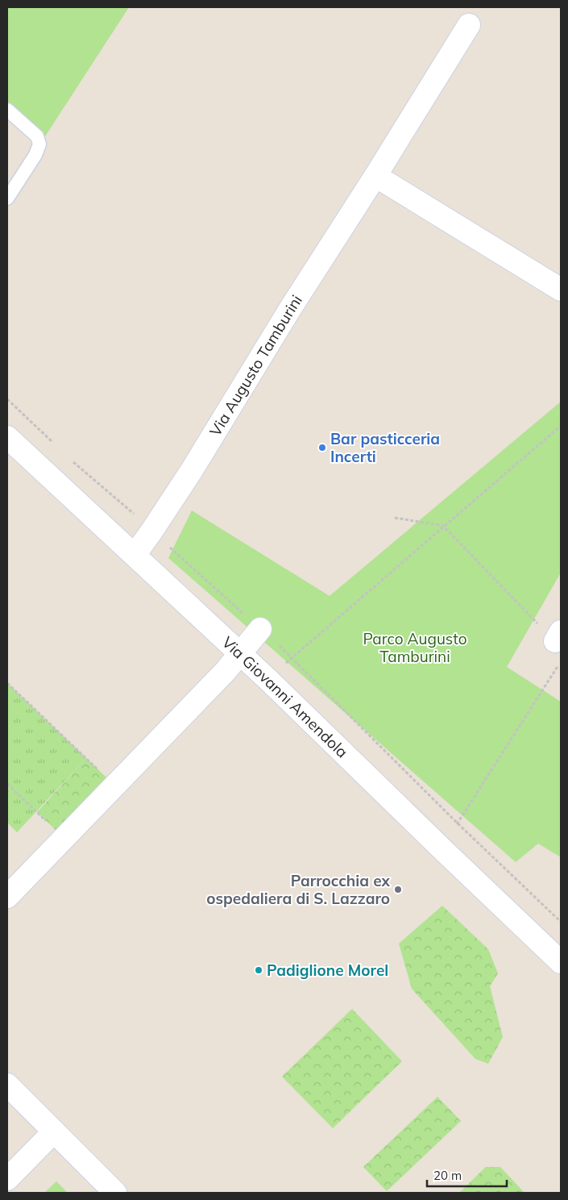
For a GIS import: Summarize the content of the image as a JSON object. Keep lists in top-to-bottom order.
{
  "streets": {
    "street": ["Via Augusto Tamburini", "Via Giovanni Amendola"]
  },
  "crossings": [
    ["Via Augusto Tamburini", "Via Giovanni Amendola"]
  ],
  "parks": ["Parco Augusto Tamburini"],
  "places": ["Bar pasticceria Incerti", "Parrocchia ex ospedaliera di S. Lazzaro", "Padiglione Morel"],
  "scale_bar": "20 m"
}
